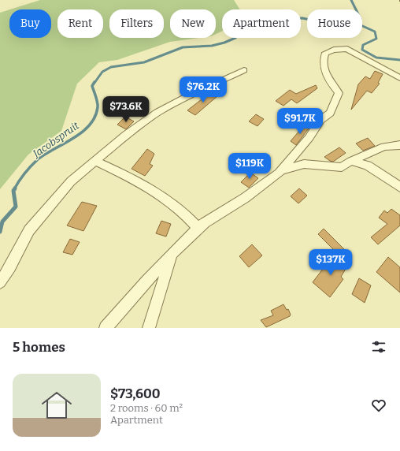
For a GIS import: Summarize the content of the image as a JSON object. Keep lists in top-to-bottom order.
{
  "water": ["Jacobspruit"],
  "page": {
    "chip": [
      "Buy",
      "Rent",
      "Filters",
      "New",
      "Apartment",
      "House"
    ],
    "price": [
      "$76.2K",
      "$73.6K",
      "$91.7K",
      "$119K",
      "$137K"
    ],
    "heading": "5 homes",
    "list": [
      {
        "name": "$73,600",
        "note": "2 rooms · 60 m² · Apartment"
      }
    ]
  }
}
